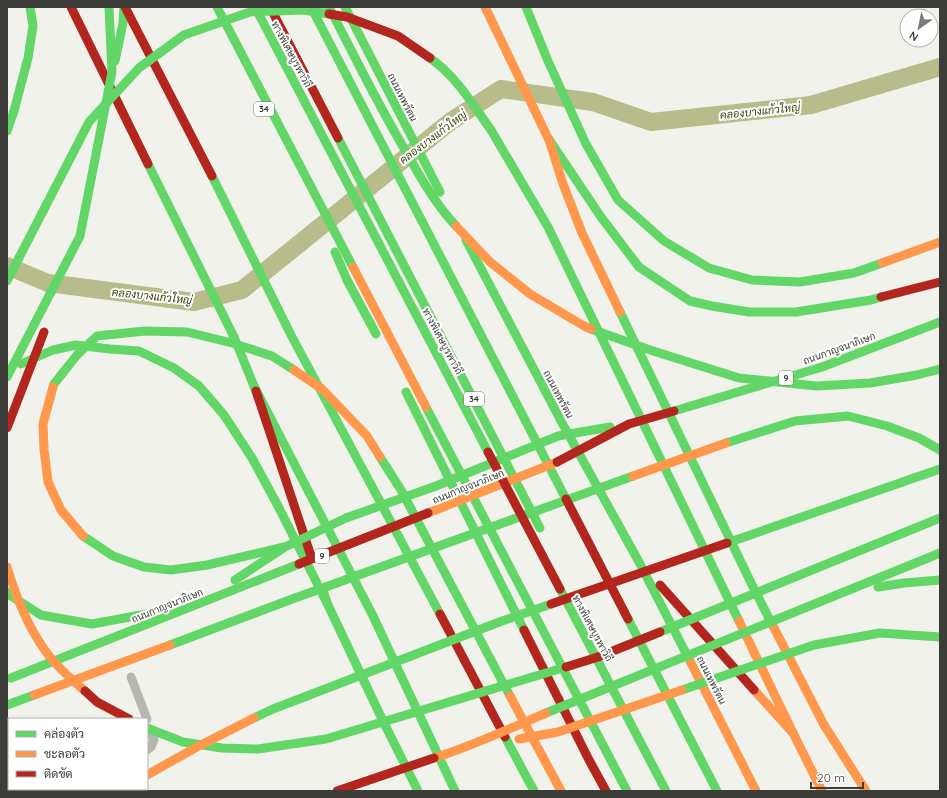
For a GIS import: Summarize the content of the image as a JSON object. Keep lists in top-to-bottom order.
{
  "streets": {
    "main road": [
      "ทางพิเศษบูรพาวิถี",
      "ถนนเทพรัตน",
      "34",
      "ถนนกาญจนาภิเษก",
      "9"
    ]
  },
  "water": ["คลองบางแก้วใหญ่"],
  "legend": ["คล่องตัว", "ชะลอตัว", "ติดขัด"],
  "scale_bar": "20 m",
  "north": "bottom left"
}
